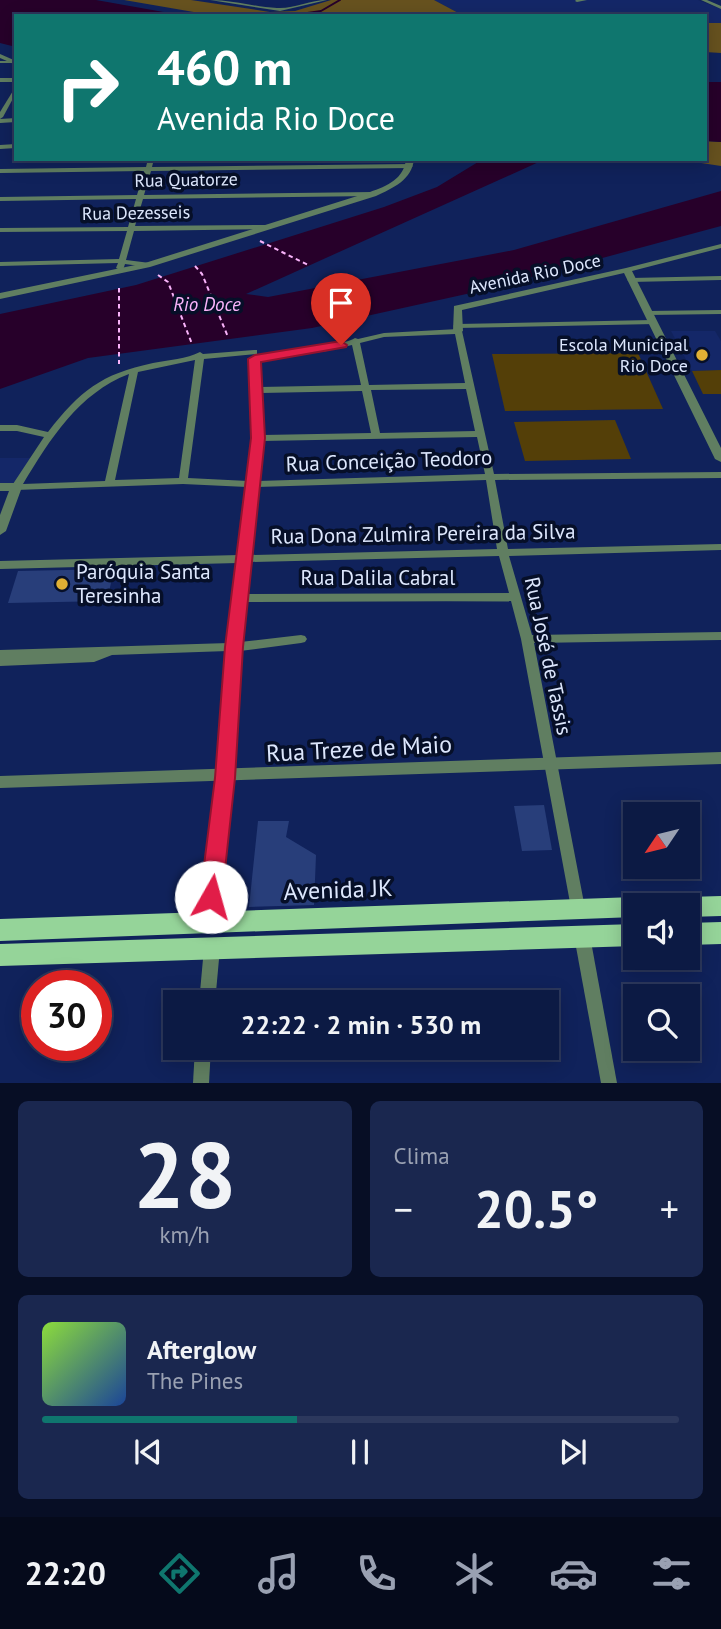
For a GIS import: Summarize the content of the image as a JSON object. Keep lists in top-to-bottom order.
{
  "streets": {
    "main road": ["Avenida JK"],
    "street": [
      "Rua Quatorze",
      "Rua Dezesseis",
      "Avenida Rio Doce",
      "Rua Conceição Teodoro",
      "Rua Dona Zulmira Pereira da Silva",
      "Rua Dalila Cabral",
      "Rua José de Tassis",
      "Rua Treze de Maio"
    ]
  },
  "crossings": [
    ["Avenida Rio Doce", "Rua José de Tassis"],
    ["Rua Conceição Teodoro", "Rua José de Tassis"],
    ["Rua Dona Zulmira Pereira da Silva", "Rua José de Tassis"],
    ["Rua Dalila Cabral", "Rua José de Tassis"],
    ["Rua José de Tassis", "Rua Treze de Maio"],
    ["Rua José de Tassis", "Avenida JK"]
  ],
  "water": ["Rio Doce"],
  "places": ["Escola Municipal Rio Doce", "Paróquia Santa Teresinha"],
  "north": "bottom left",
  "page": {
    "turn": ["460 m", "Avenida Rio Doce"],
    "limit": "30",
    "trip": "22:22 · 2 min · 530 m",
    "tile": [
      ["28", "km/h"],
      "Clima"
    ],
    "heat": ["−", "20.5°", "+"],
    "song": ["Afterglow", "The Pines"],
    "tabs": "22:20"
  }
}
